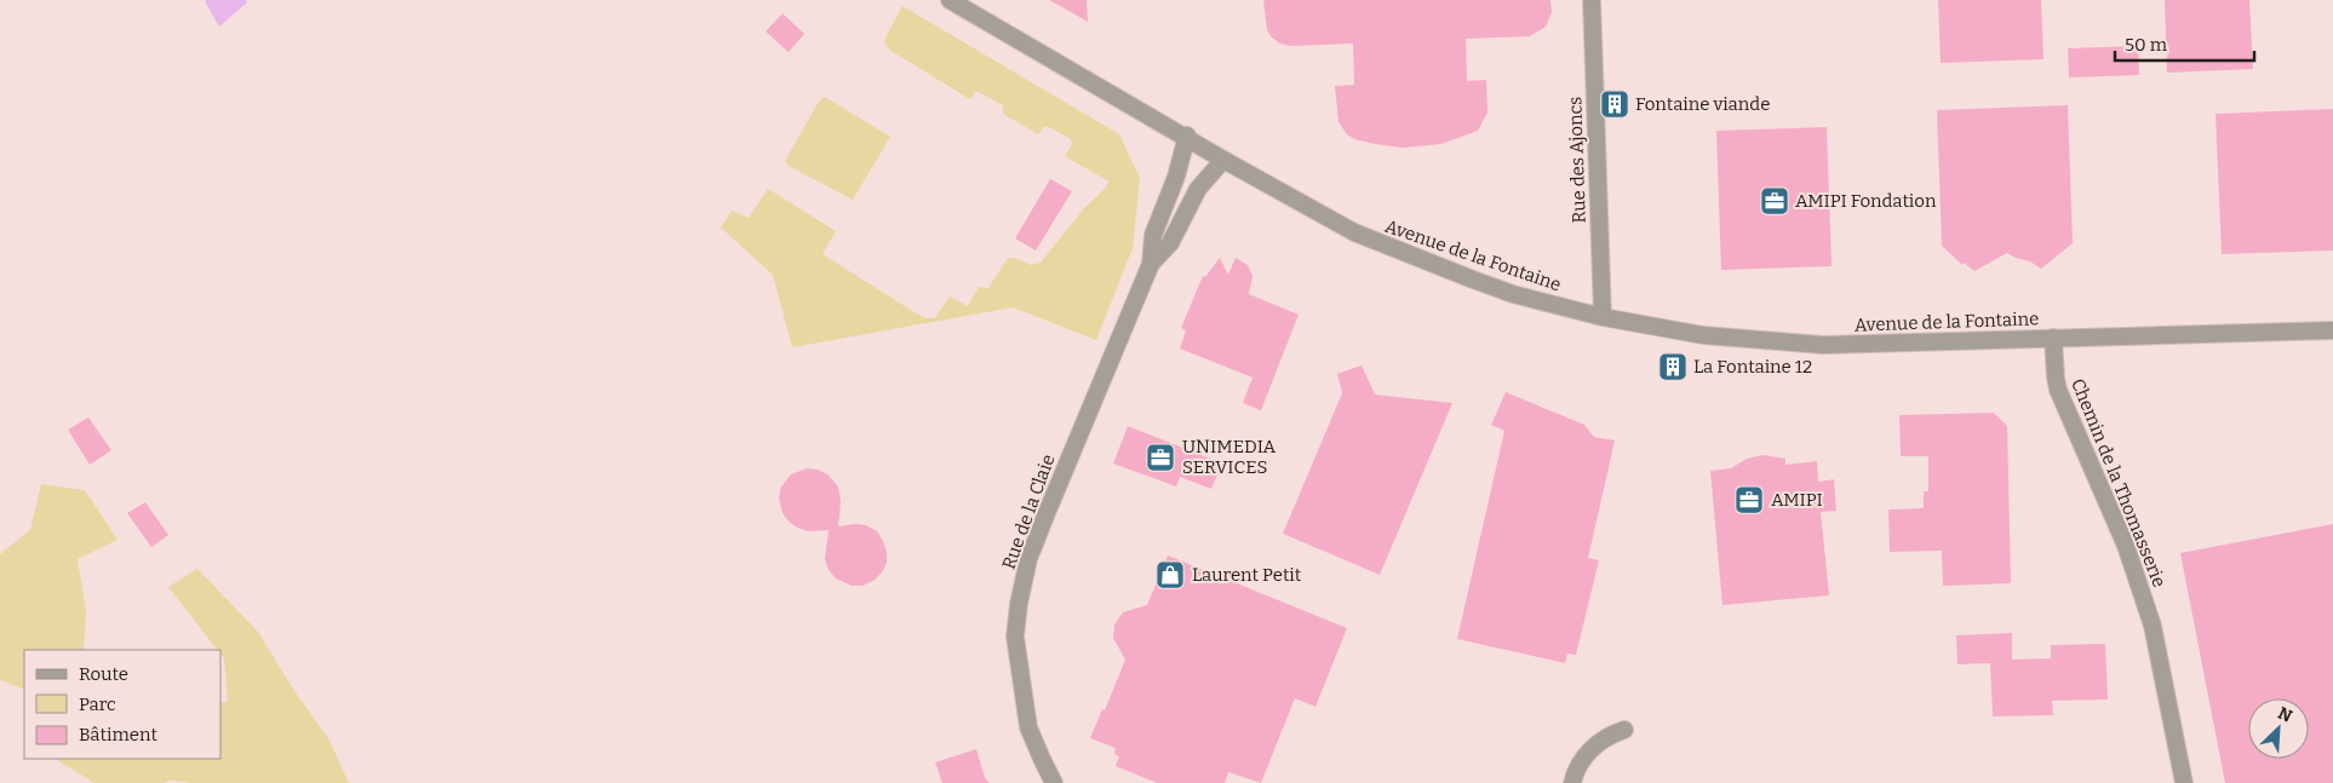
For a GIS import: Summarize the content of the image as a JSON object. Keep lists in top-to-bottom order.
{
  "streets": {
    "street": [
      "Rue des Ajoncs",
      "Avenue de la Fontaine",
      "Chemin de la Thomasserie",
      "Rue de la Claie"
    ]
  },
  "crossings": [
    ["Rue des Ajoncs", "Avenue de la Fontaine"],
    ["Avenue de la Fontaine", "Chemin de la Thomasserie"],
    ["Avenue de la Fontaine", "Rue de la Claie"]
  ],
  "places": {
    "building": ["Fontaine viande", "La Fontaine 12"],
    "office": ["AMIPI Fondation", "UNIMEDIA SERVICES", "AMIPI"],
    "shop": ["Laurent Petit"]
  },
  "legend": ["Route", "Parc", "Bâtiment"],
  "scale_bar": "50 m",
  "north": "top right"
}
